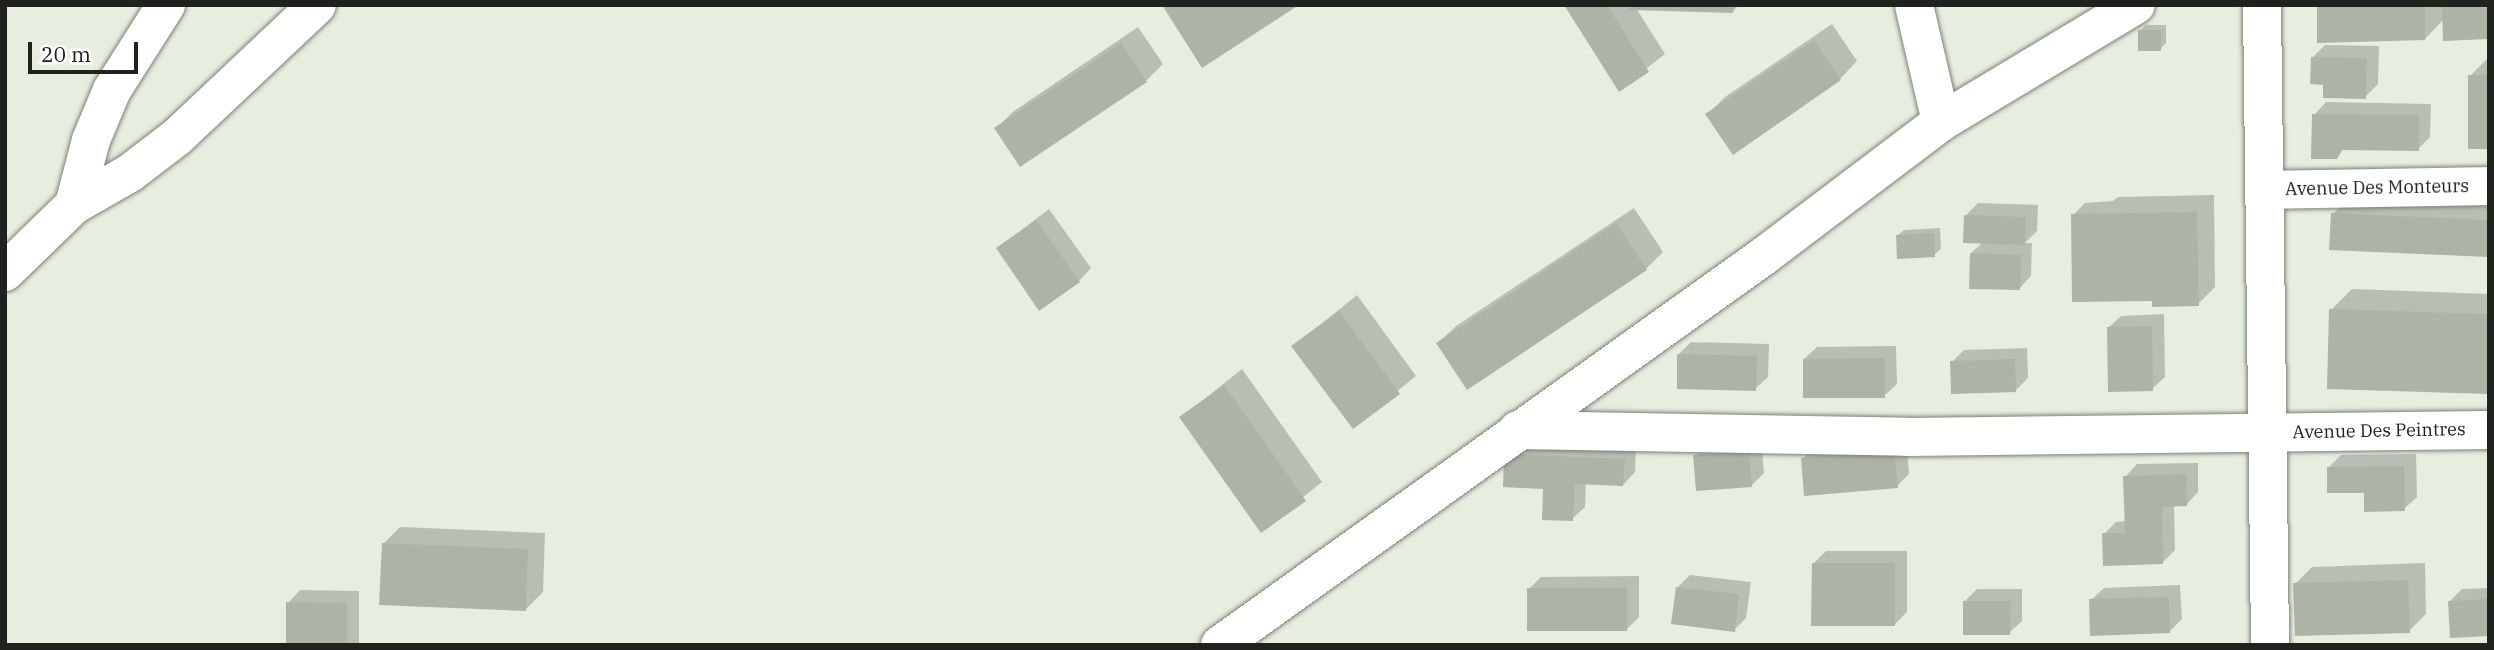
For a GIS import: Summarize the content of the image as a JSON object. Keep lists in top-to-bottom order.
{
  "streets": {
    "street": ["Avenue Des Monteurs", "Avenue Des Peintres"]
  },
  "scale_bar": "20 m"
}
